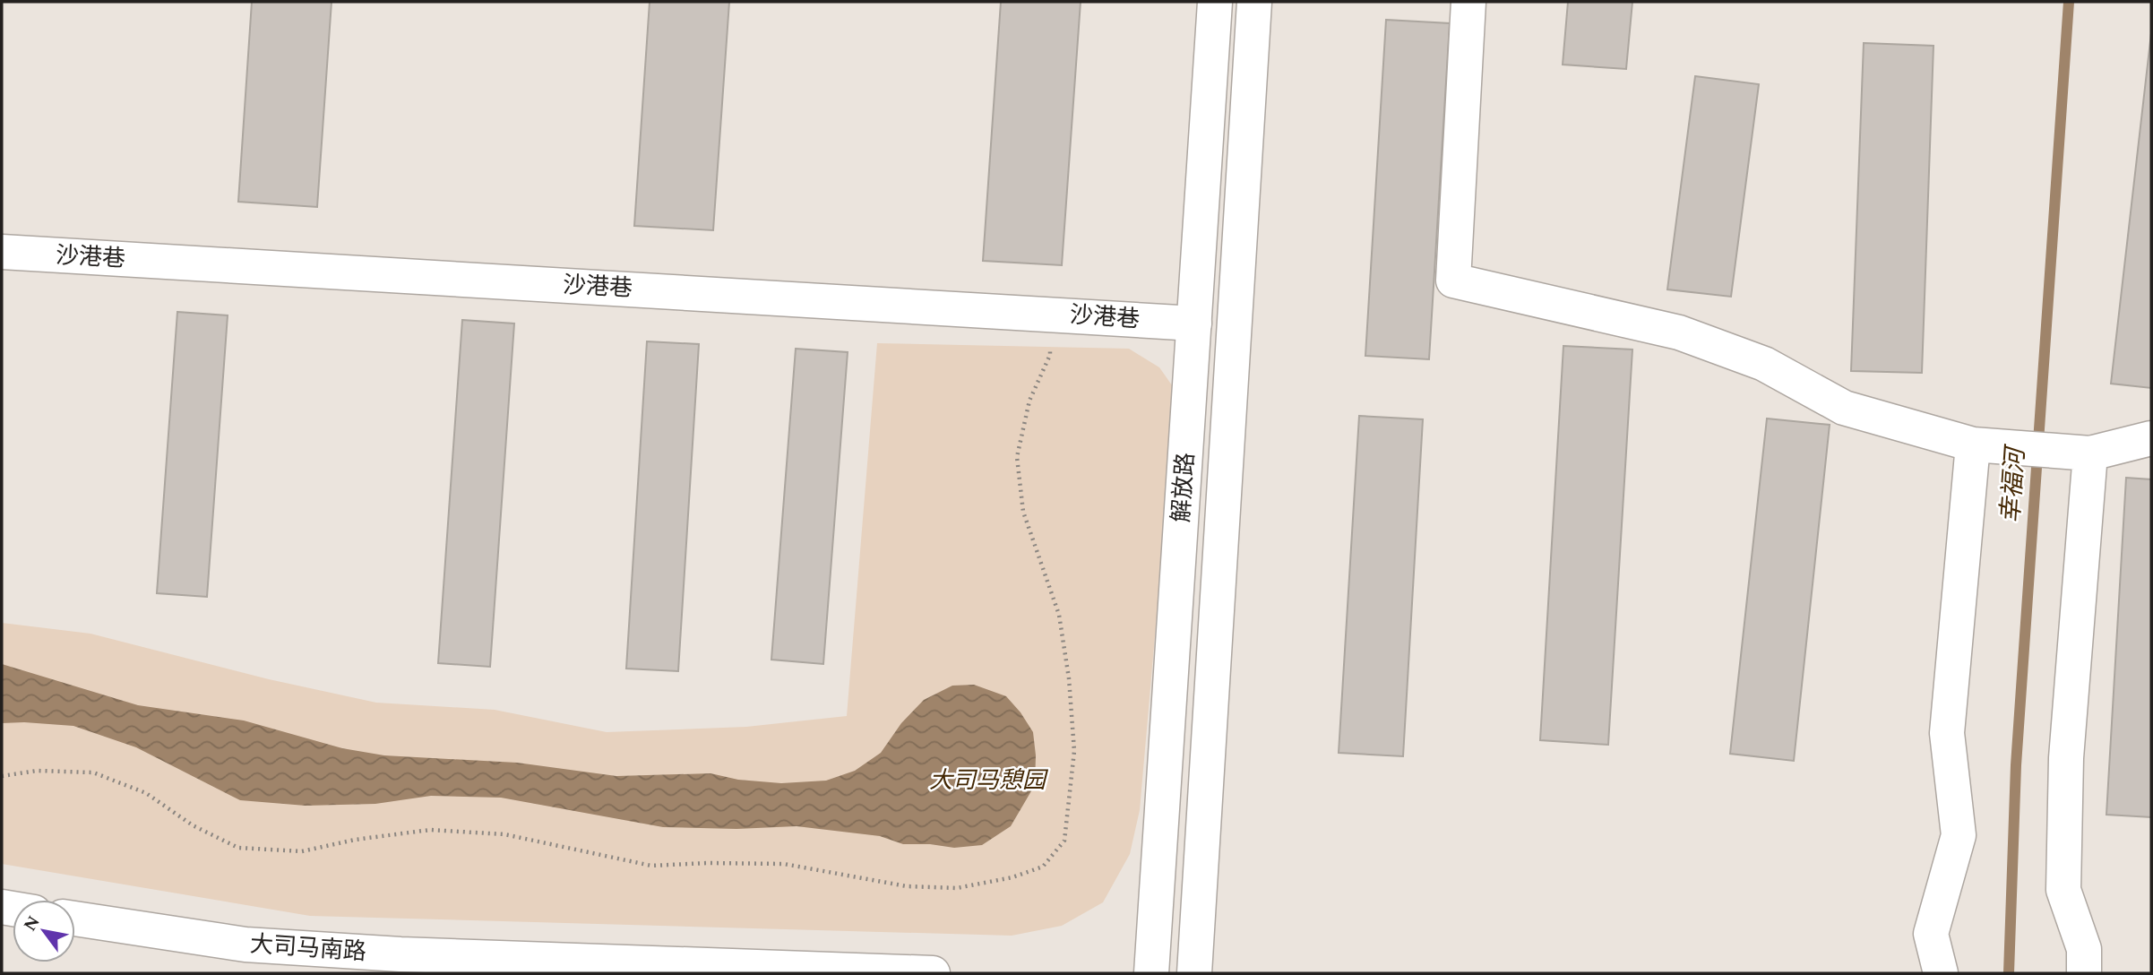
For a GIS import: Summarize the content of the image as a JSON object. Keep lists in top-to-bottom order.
{
  "streets": {
    "street": ["沙港巷", "解放路", "大司马南路"]
  },
  "crossings": [
    ["沙港巷", "解放路"]
  ],
  "water": ["幸福河"],
  "parks": ["大司马憩园"],
  "north": "top left"
}
